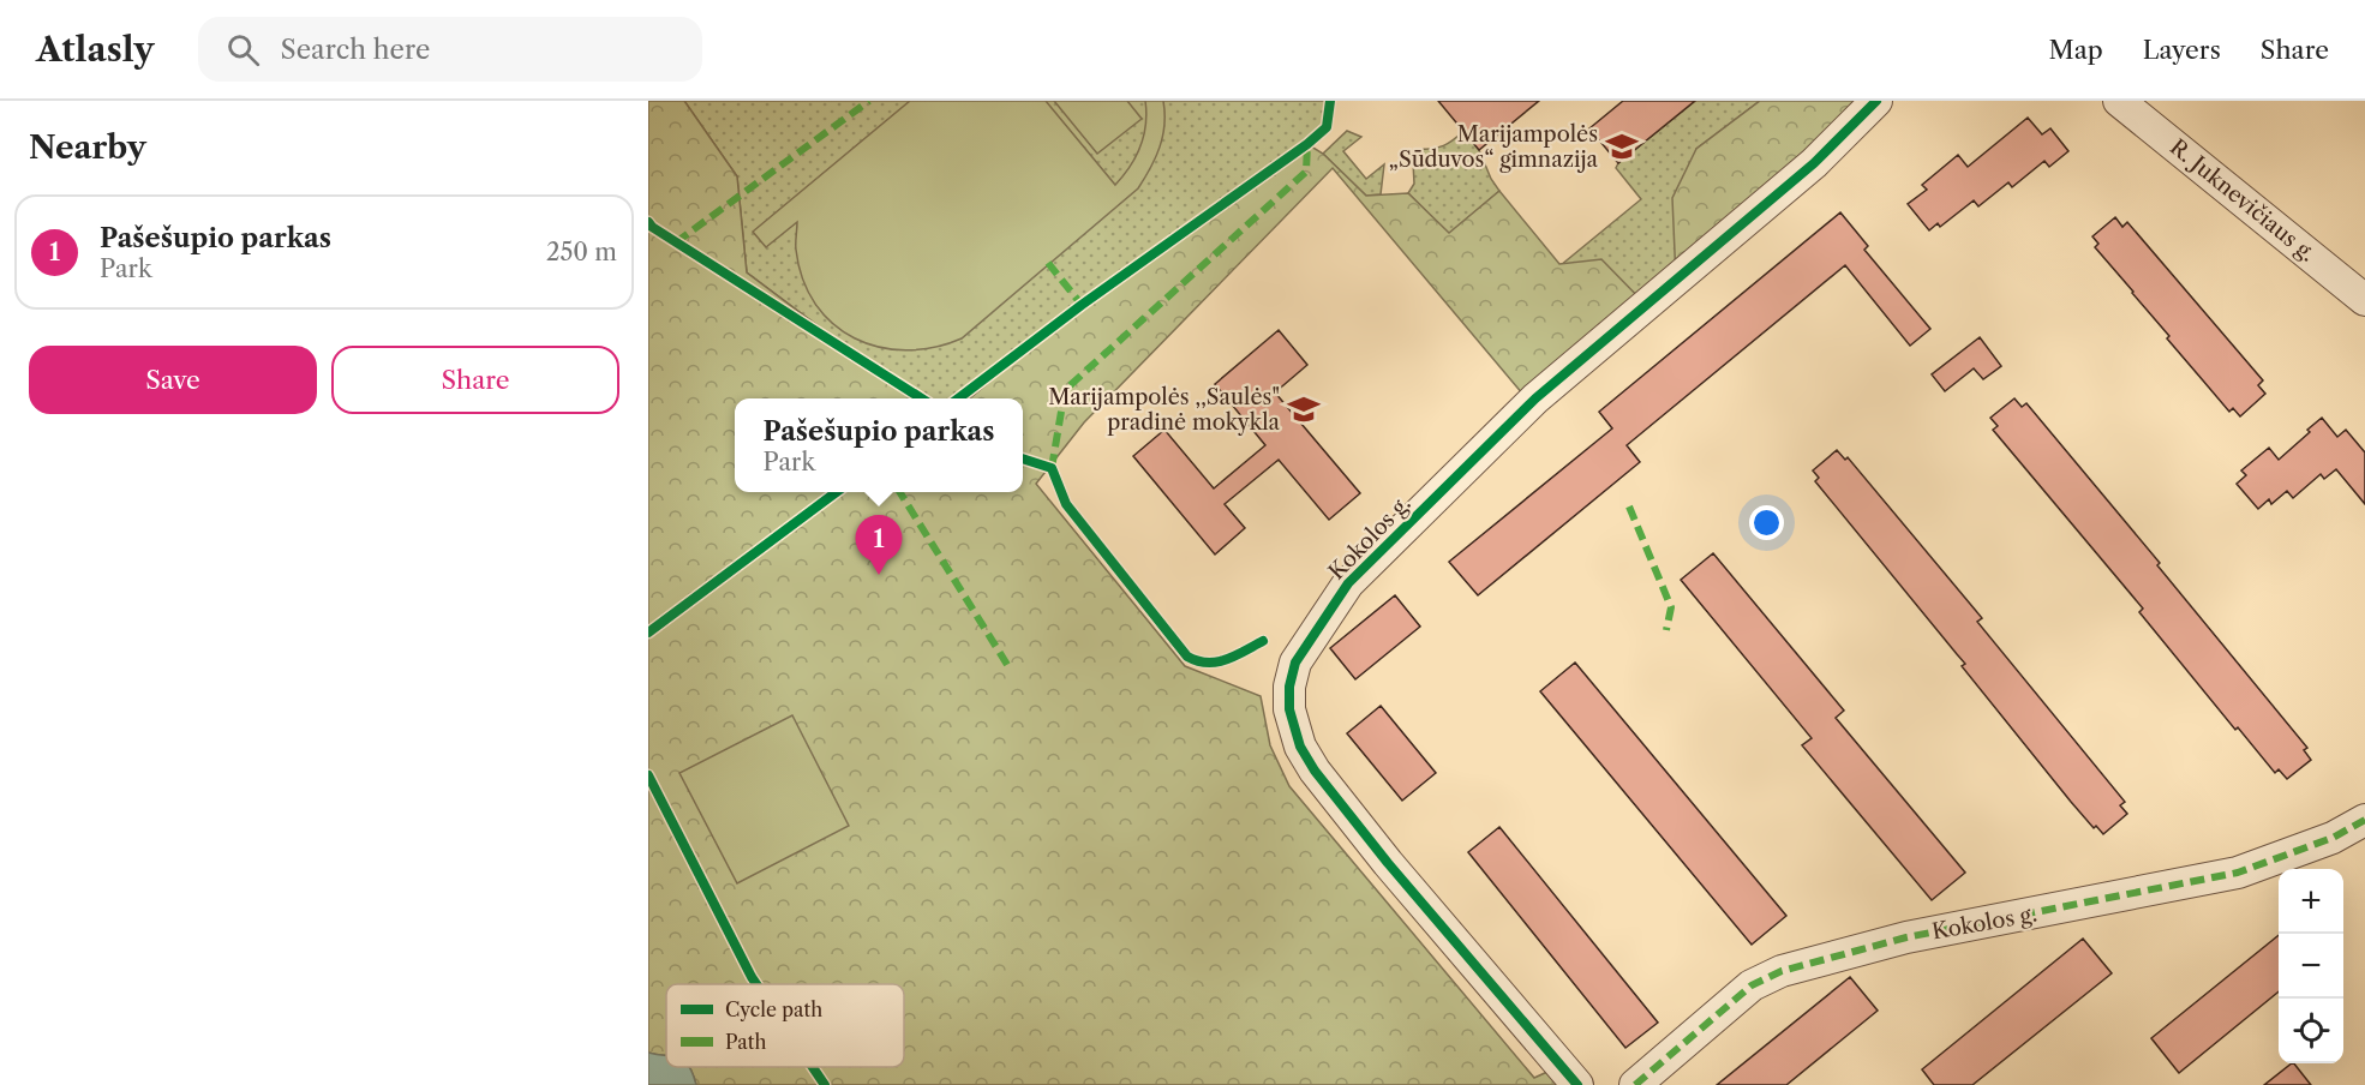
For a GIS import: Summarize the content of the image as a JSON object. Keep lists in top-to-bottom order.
{
  "streets": {
    "street": ["R. Juknevičiaus g.", "Kokolos g."]
  },
  "places": {
    "school or university": ["Marijampolės „Sūduvos“ gimnazija", "Marijampolės ,,Saulės\" pradinė mokykla"]
  },
  "legend": ["Cycle path", "Path"],
  "page": {
    "header": "Atlasly",
    "search": "Search here",
    "nav": ["Map", "Layers", "Share"],
    "heading": "Nearby",
    "list": [
      {
        "mark": "1",
        "name": "Pašešupio parkas",
        "note": "Park",
        "value": "250 m"
      }
    ],
    "buttons": ["Save", "Share"],
    "popup": ["Pašešupio parkas", "Park"],
    "pins": "1",
    "map_buttons": ["+", "−"]
  }
}
